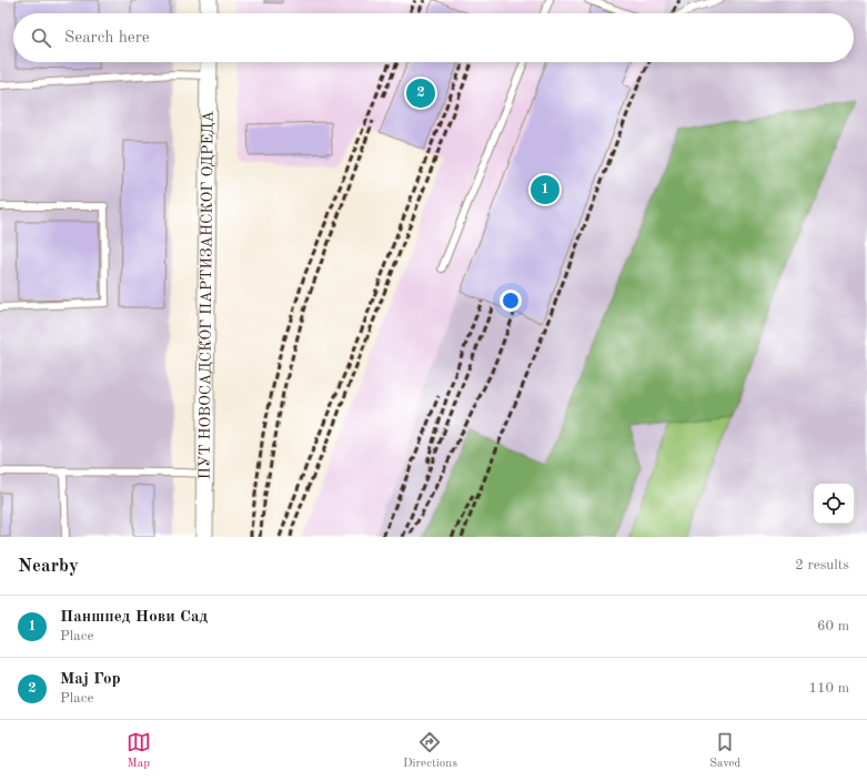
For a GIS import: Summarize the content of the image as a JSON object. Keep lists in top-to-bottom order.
{
  "streets": {
    "street": ["ПУТ НОВОСАДСКОГ ПАРТИЗАНСКОГ ОДРЕДА"]
  },
  "page": {
    "search": "Search here",
    "pins": ["2", "1"],
    "heading": ["Nearby", "2 results"],
    "list": [
      {
        "mark": "1",
        "name": "Паншпед Нови Сад",
        "note": "Place",
        "value": "60 m"
      },
      {
        "mark": "2",
        "name": "Мај Гор",
        "note": "Place",
        "value": "110 m"
      }
    ],
    "nav": ["Map", "Directions", "Saved"]
  }
}
